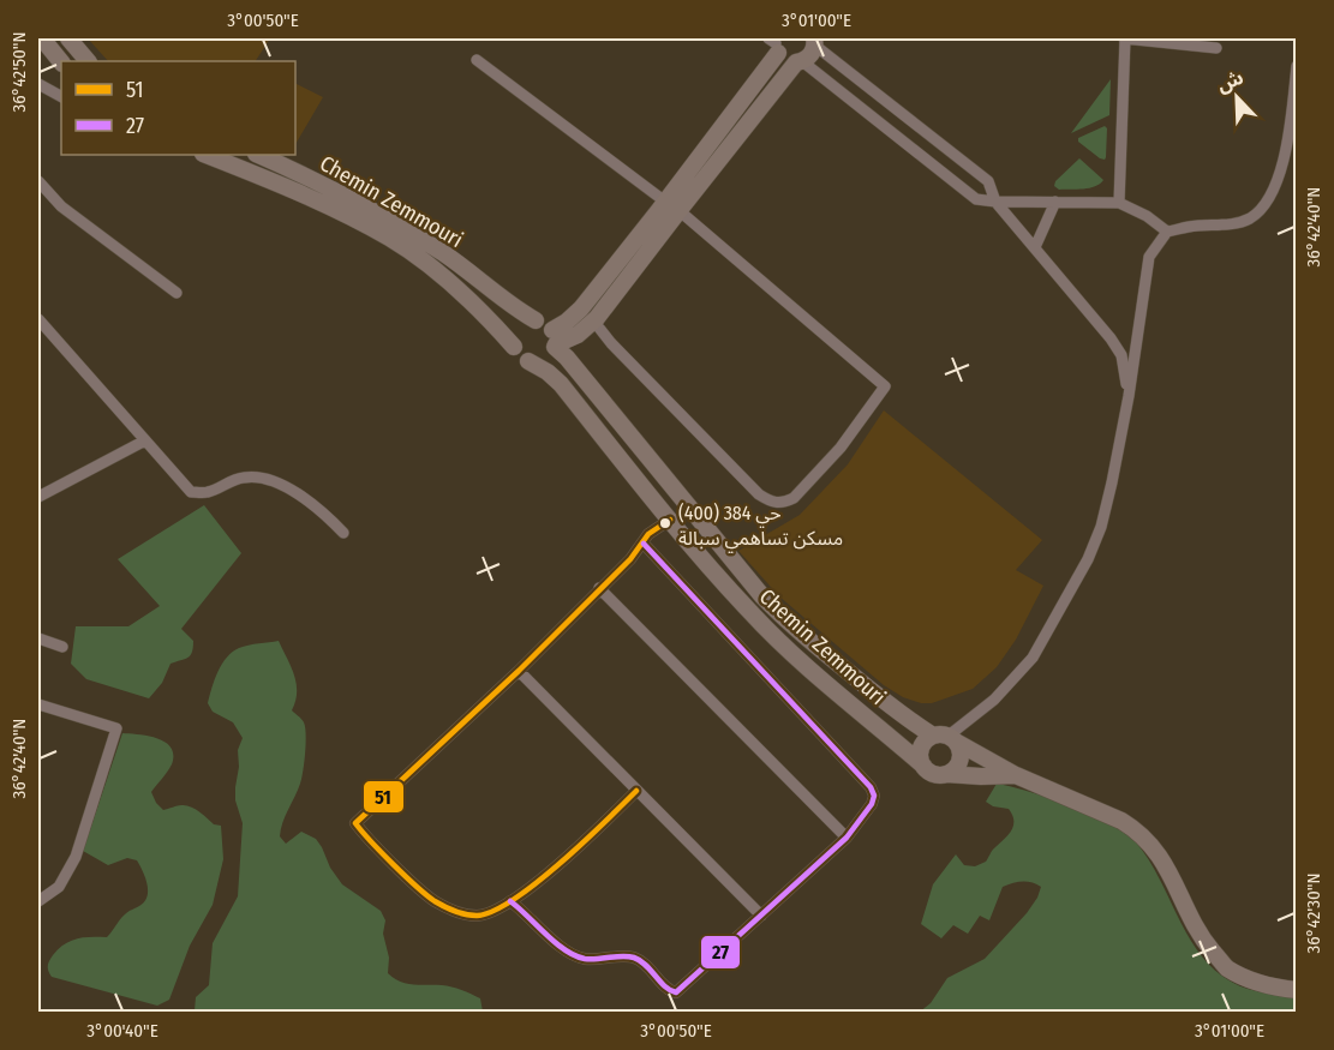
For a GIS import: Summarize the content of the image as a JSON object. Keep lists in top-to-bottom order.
{
  "streets": {
    "street": ["Chemin Zemmouri"]
  },
  "places": ["حي 384 (400) مسكن تساهمي سبالة"],
  "lines": ["transit line 51", "transit line 27"],
  "legend": ["51", "27"],
  "north": "top left",
  "coordinates": [
    "3°00'50\"E",
    "3°01'00\"E",
    "36°42'50\"N",
    "36°42'40\"N",
    "36°42'30\"N",
    "3°00'40\"E"
  ]
}
